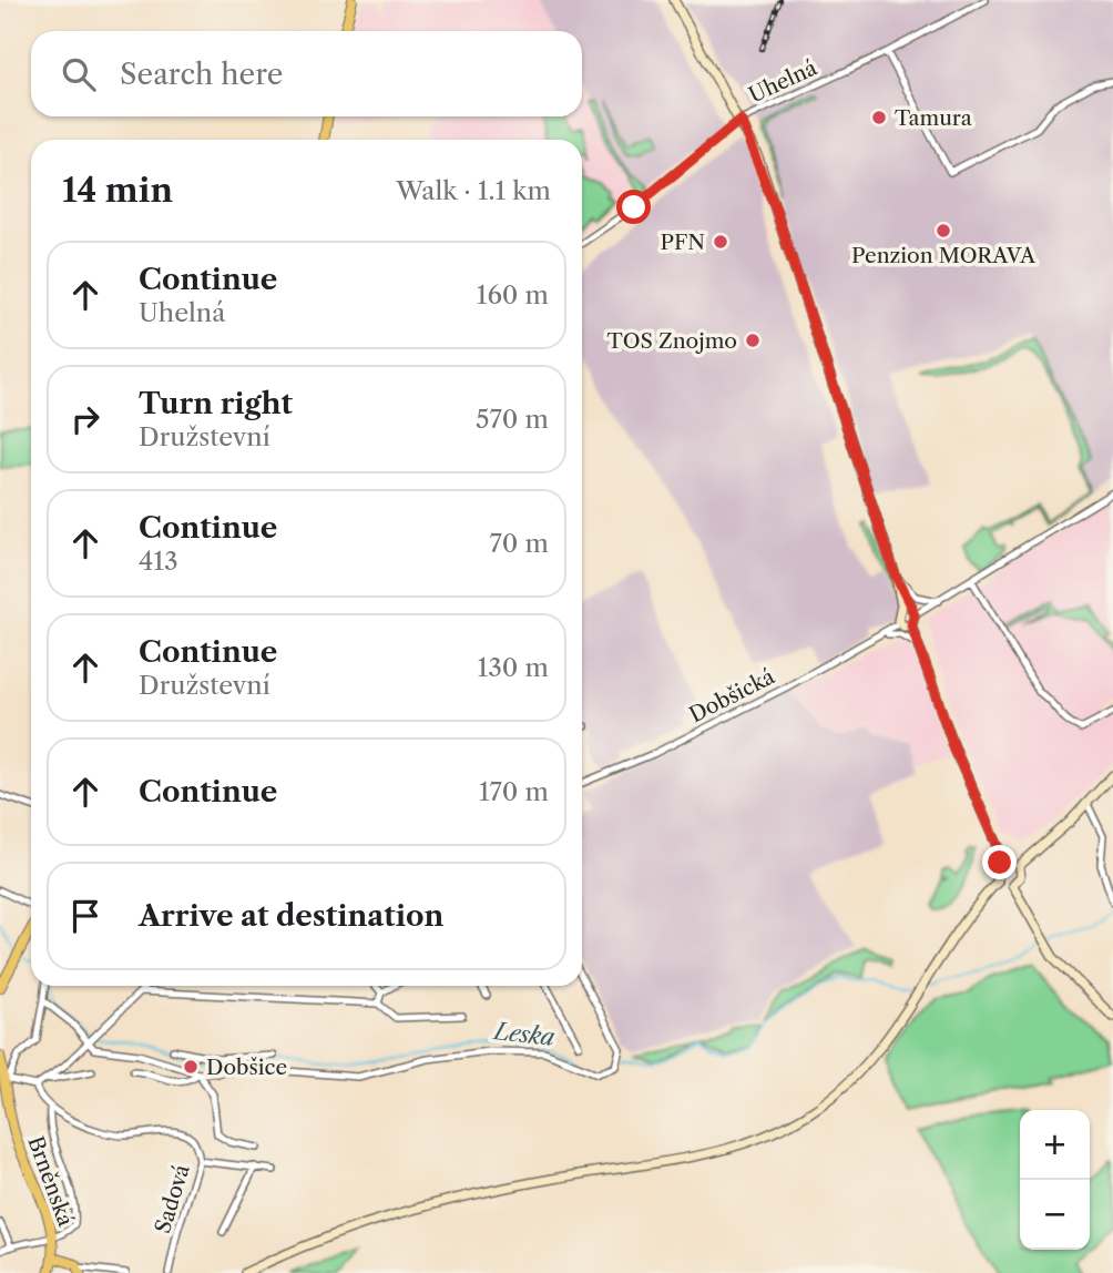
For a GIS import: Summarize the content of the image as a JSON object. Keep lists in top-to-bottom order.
{
  "streets": {
    "main road": ["Brněnská"],
    "street": ["Uhelná", "Dobšická", "Sadová"]
  },
  "water": ["Leska"],
  "places": [
    "Tamura",
    "Penzion MORAVA",
    "PFN",
    "TOS Znojmo",
    "Dobšice"
  ],
  "page": {
    "search": "Search here",
    "heading": ["14 min", "Walk · 1.1 km"],
    "list": [
      ["Continue", "Uhelná", "160 m"],
      ["Turn right", "Družstevní", "570 m"],
      ["Continue", "413", "70 m"],
      ["Continue", "Družstevní", "130 m"],
      ["Continue", "170 m"],
      "Arrive at destination"
    ],
    "map_buttons": ["+", "−"]
  }
}
